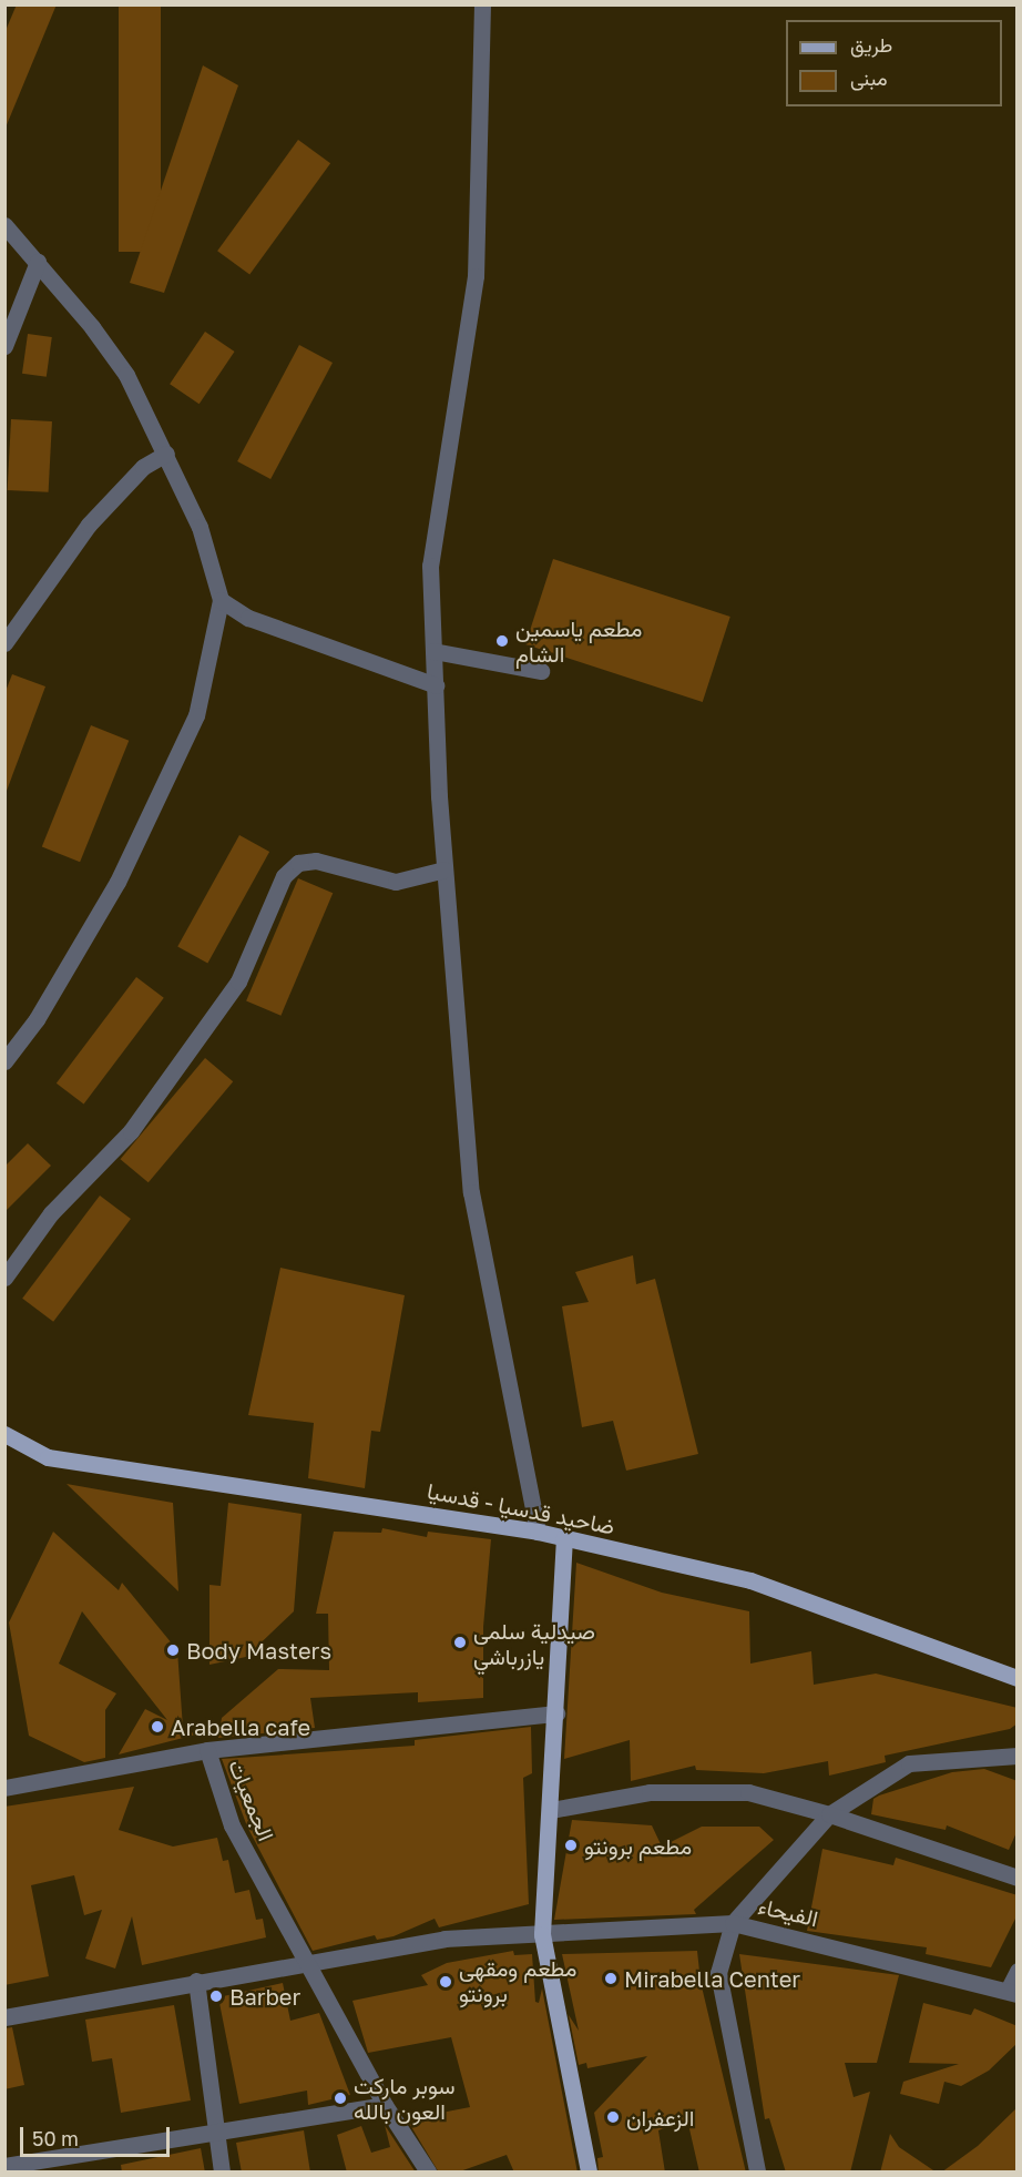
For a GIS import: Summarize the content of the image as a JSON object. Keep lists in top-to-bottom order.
{
  "streets": {
    "main road": ["ضاحيد قدسيا - قدسيا"],
    "street": ["الجمعيات", "الفيحاء"]
  },
  "places": [
    "مطعم ياسمين الشام",
    "صيدلية سلمى يازرباشي",
    "Body Masters",
    "Arabella cafe",
    "مطعم برونتو",
    "Mirabella Center",
    "مطعم ومقهى برونتو",
    "Barber",
    "سوبر ماركت العون بالله",
    "الزعفران"
  ],
  "legend": ["طريق", "مبنى"],
  "scale_bar": "50 m"
}
